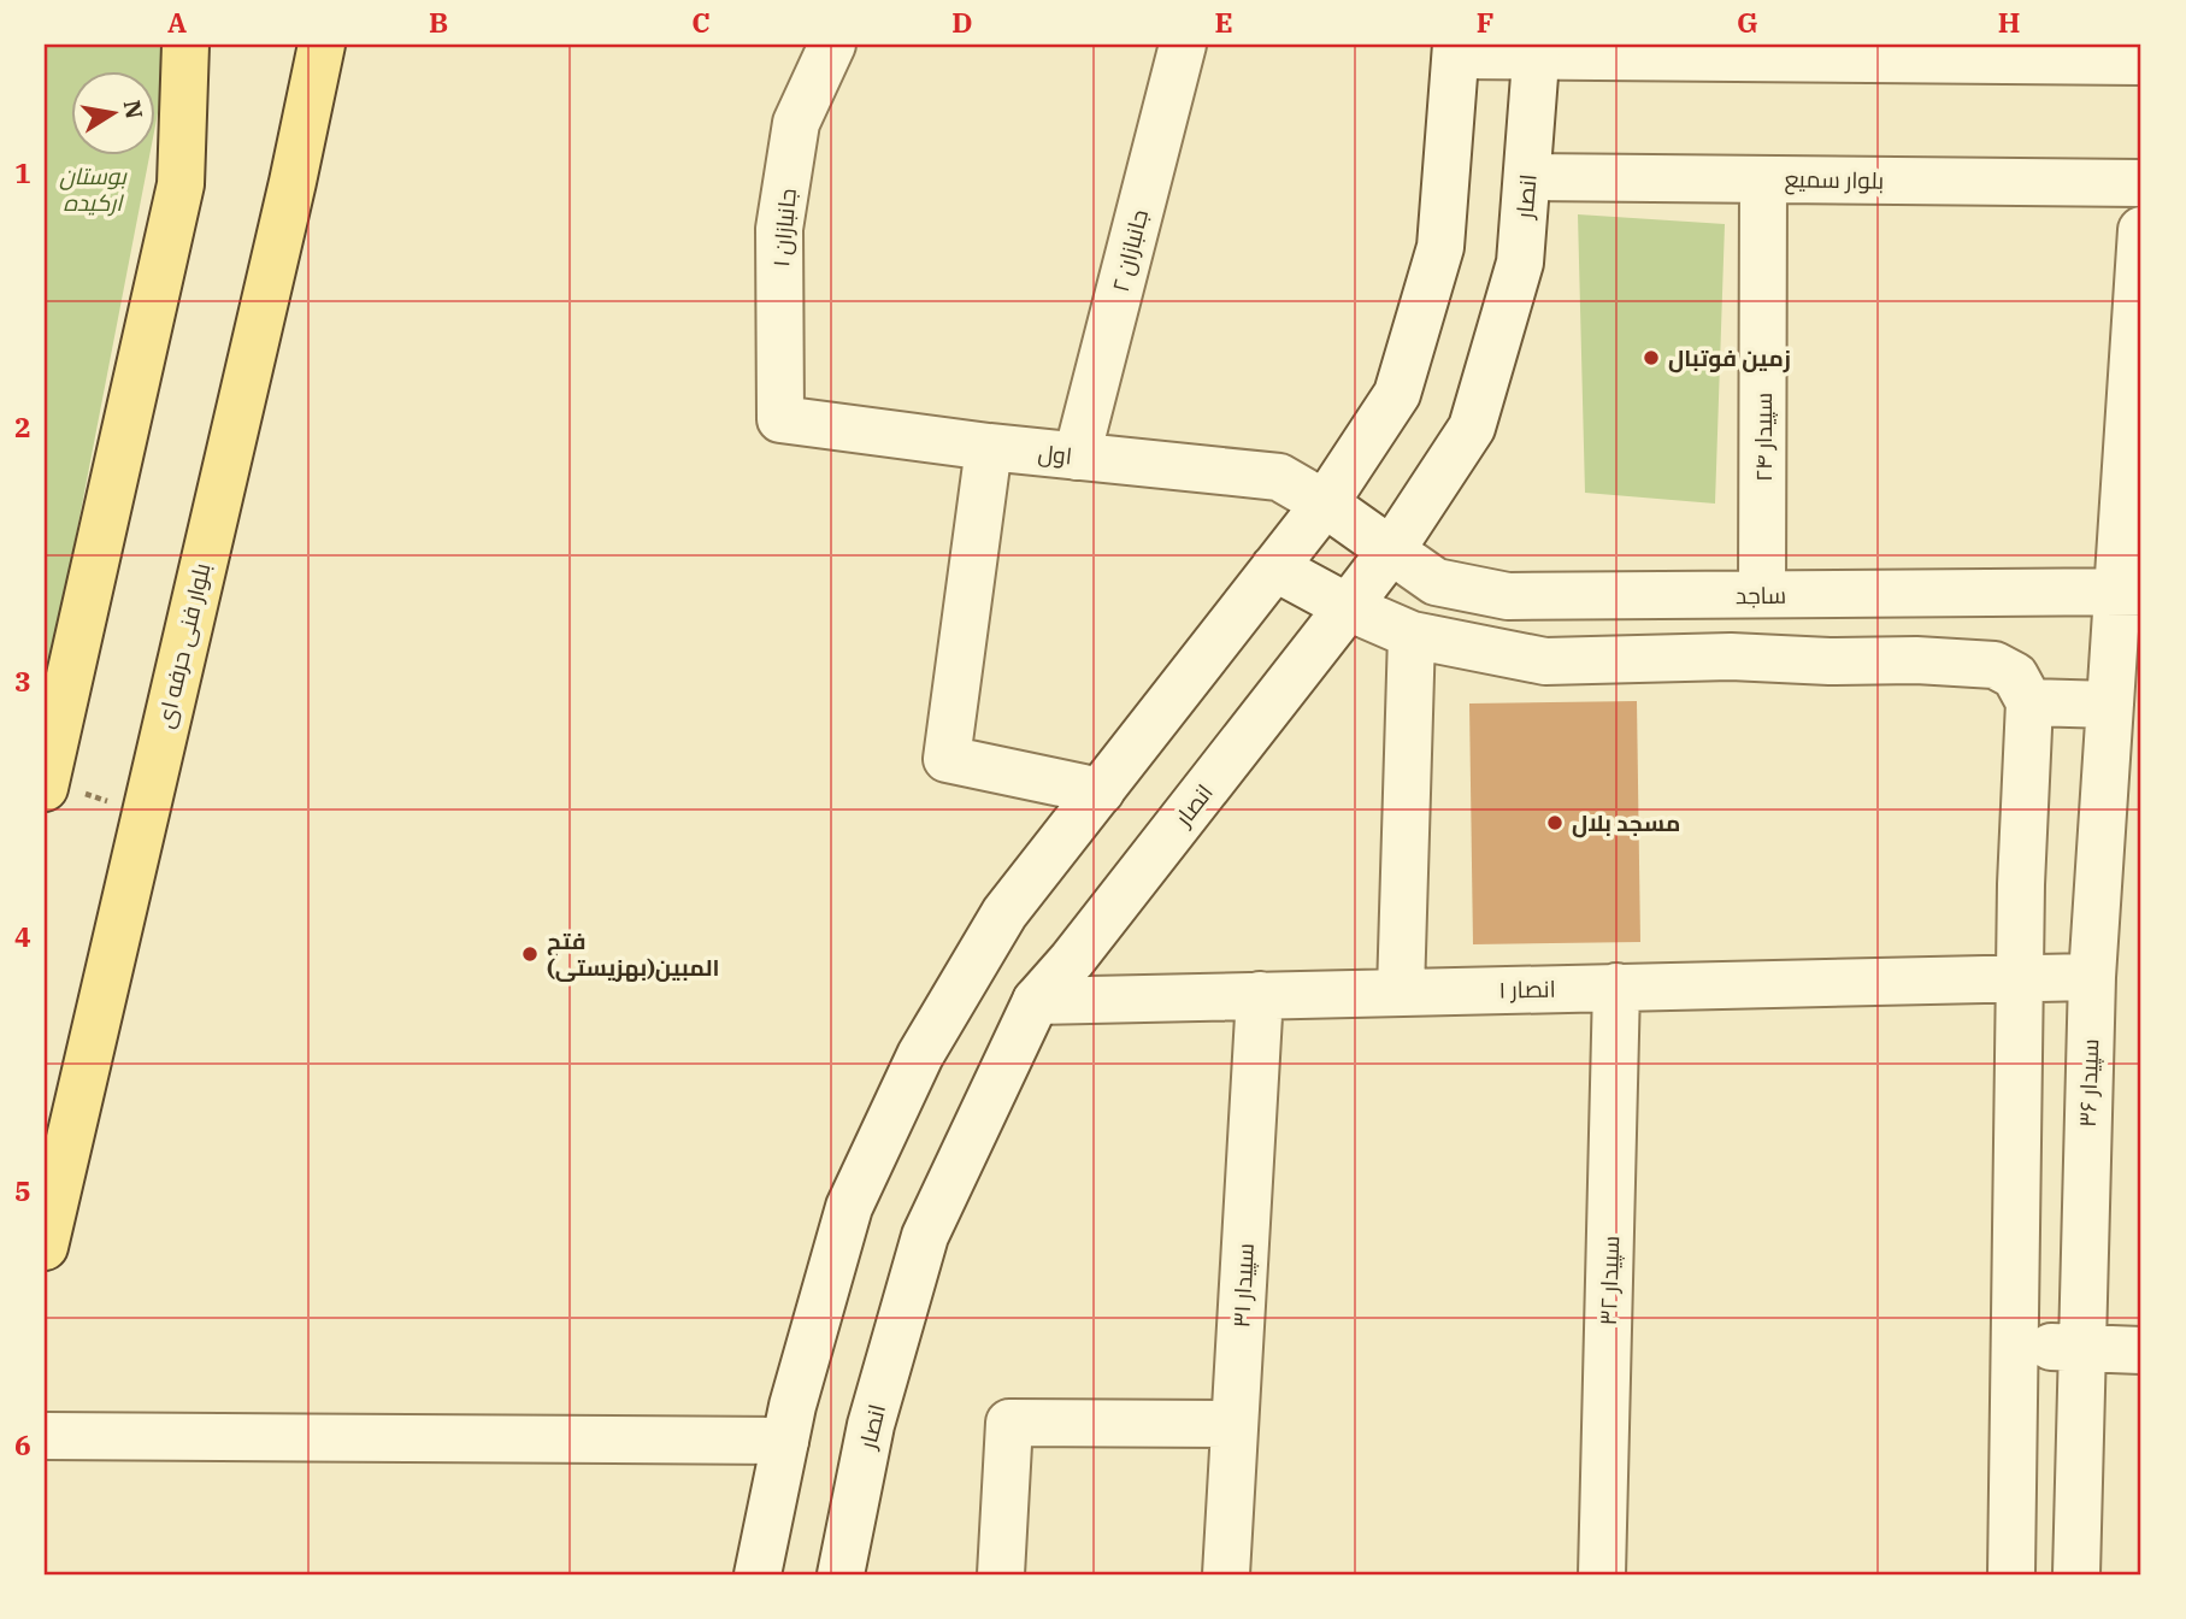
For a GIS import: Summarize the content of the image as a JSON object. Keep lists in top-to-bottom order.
{
  "streets": {
    "main road": ["بلوار فنی حرفه ای"],
    "street": [
      "بلوار سمیع",
      "انصار",
      "جانبازان ۱",
      "جانبازان ۲",
      "سپیدار ۲۴",
      "اول",
      "ساجد",
      "انصار ۱",
      "سپیدار ۳۶",
      "سپیدار ۳۲",
      "سپیدار ۳۱"
    ]
  },
  "crossings": [
    ["بلوار سمیع", "انصار"],
    ["بلوار سمیع", "سپیدار ۲۴"],
    ["انصار", "اول"],
    ["انصار", "ساجد"],
    ["انصار", "انصار ۱"],
    ["جانبازان ۱", "اول"],
    ["جانبازان ۲", "اول"],
    ["سپیدار ۲۴", "ساجد"],
    ["اول", "ساجد"],
    ["ساجد", "سپیدار ۳۶"],
    ["انصار ۱", "سپیدار ۳۶"],
    ["انصار ۱", "سپیدار ۳۲"],
    ["انصار ۱", "سپیدار ۳۱"]
  ],
  "parks": ["بوستان ارکیده"],
  "places": ["زمین فوتبال", "مسجد بلال", "فتح المبین(بهزیستی)"],
  "north": "right",
  "grid": {
    "columns": [
      "A",
      "B",
      "C",
      "D",
      "E",
      "F",
      "G",
      "H"
    ],
    "rows": [
      "1",
      "2",
      "3",
      "4",
      "5",
      "6"
    ]
  }
}
